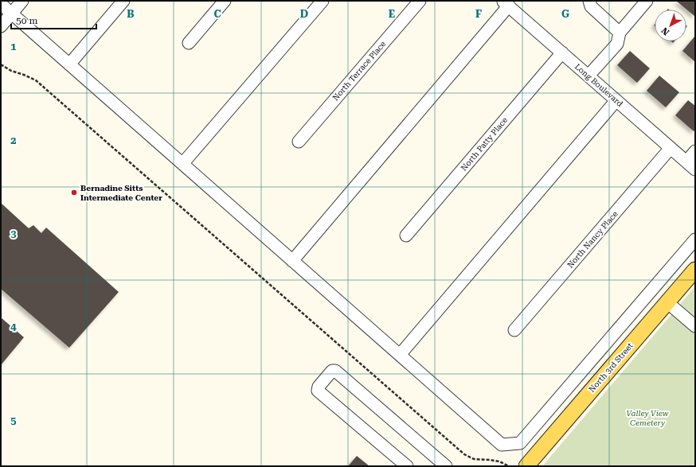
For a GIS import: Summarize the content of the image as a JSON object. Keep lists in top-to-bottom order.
{
  "streets": {
    "main road": ["North 3rd Street"],
    "street": [
      "North Terrace Place",
      "Long Boulevard",
      "North Patty Place",
      "North Nancy Place"
    ]
  },
  "crossings": [
    ["Long Boulevard", "North Patty Place"],
    ["Long Boulevard", "North Nancy Place"]
  ],
  "parks": ["Valley View Cemetery"],
  "places": ["Bernadine Sitts Intermediate Center"],
  "scale_bar": "50 m",
  "north": "bottom left",
  "grid": {
    "columns": [
      "B",
      "C",
      "D",
      "E",
      "F",
      "G"
    ],
    "rows": [
      "1",
      "2",
      "3",
      "4",
      "5"
    ]
  }
}
